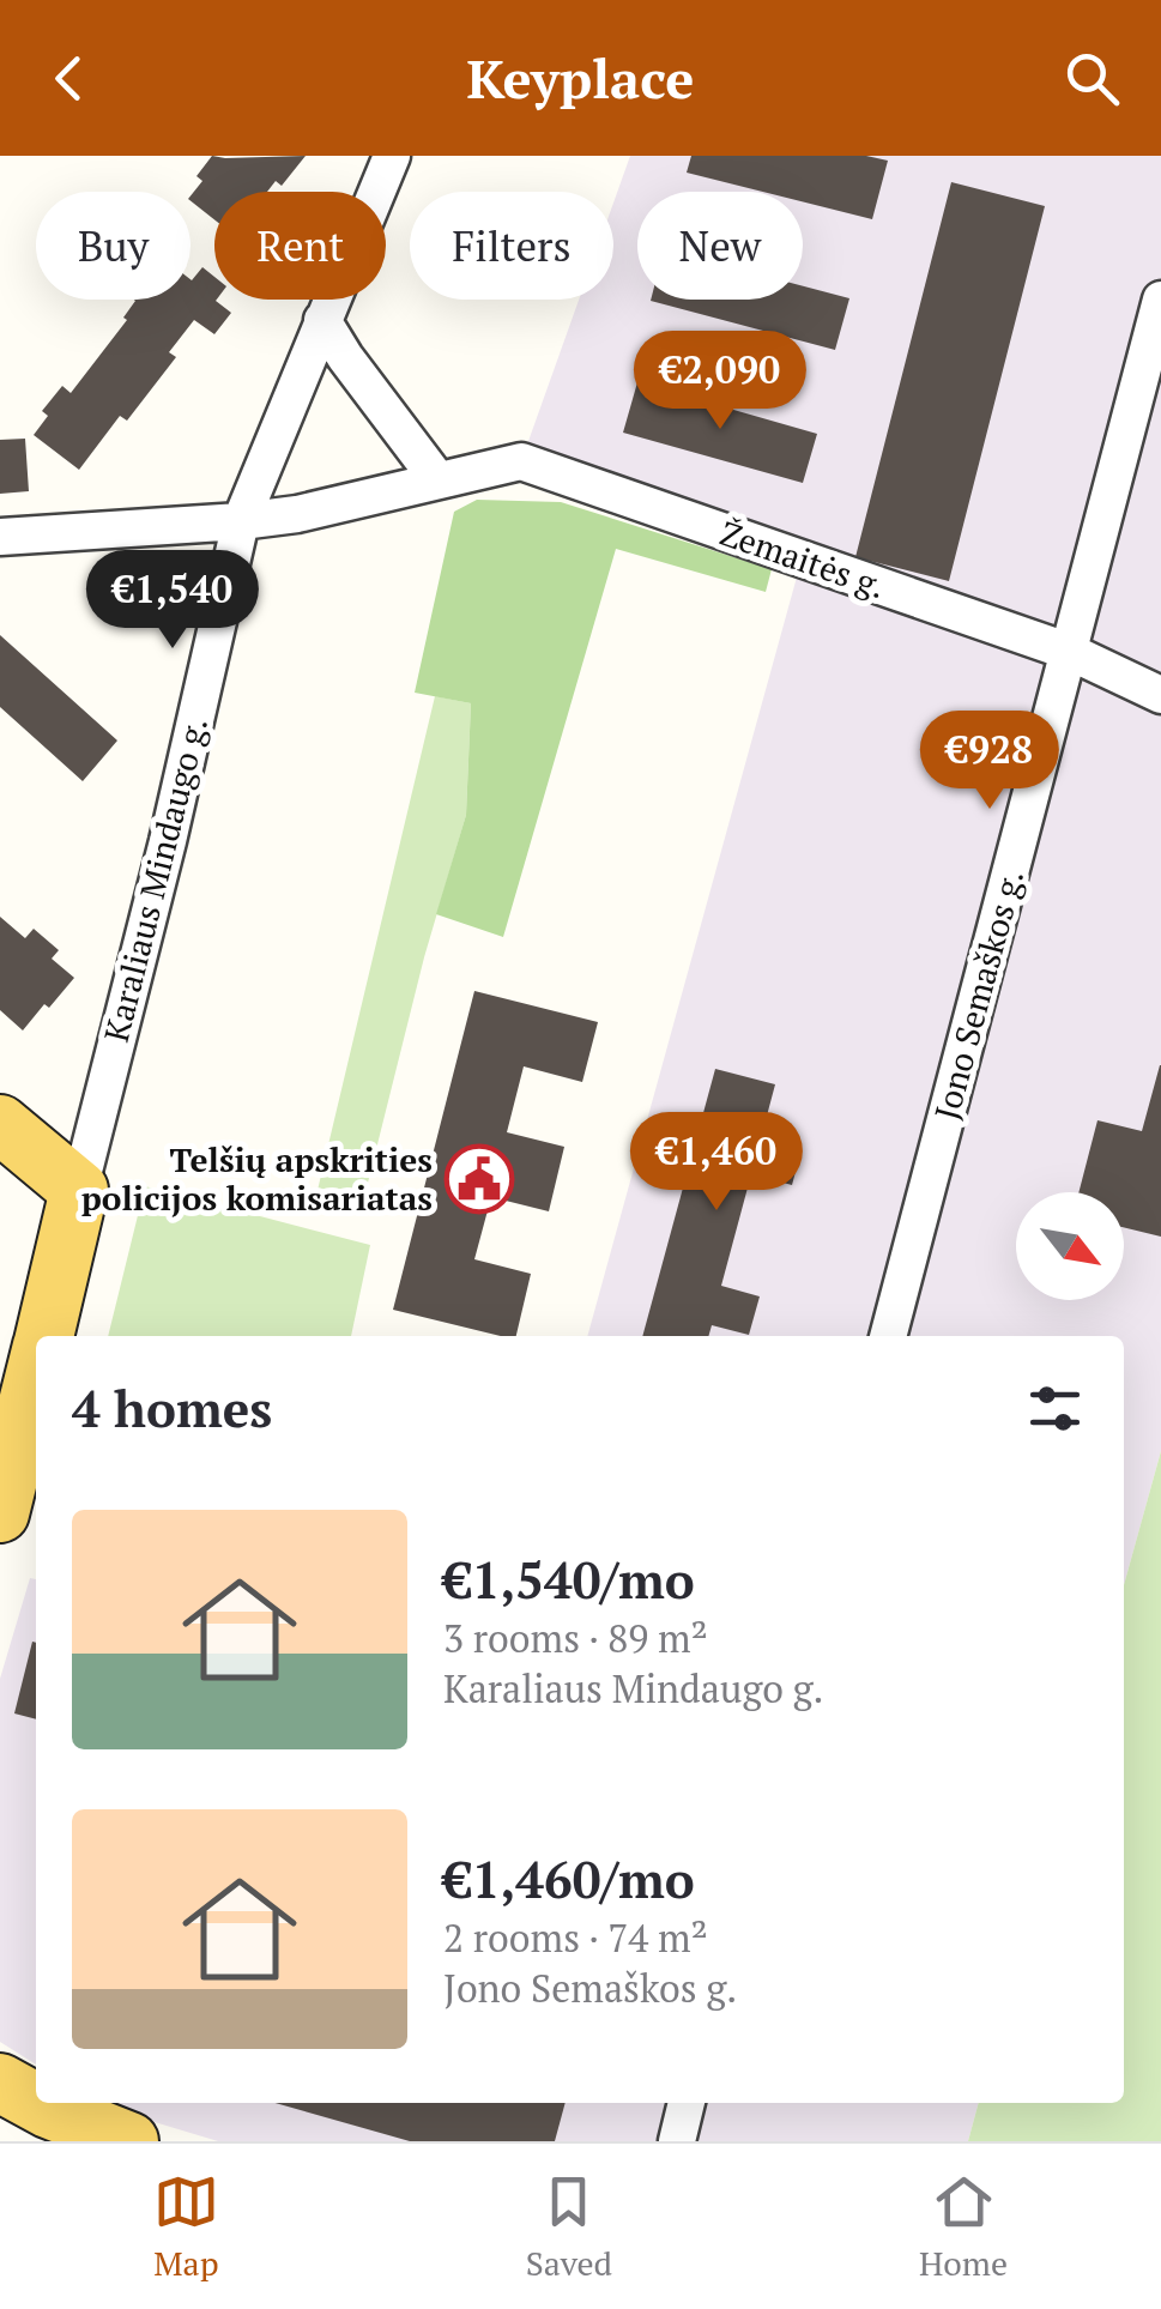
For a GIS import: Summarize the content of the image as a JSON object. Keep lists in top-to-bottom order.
{
  "streets": {
    "main road": ["Karaliaus Mindaugo g."],
    "street": ["Žemaitės g.", "Jono Semaškos g."]
  },
  "crossings": [
    ["Žemaitės g.", "Karaliaus Mindaugo g."],
    ["Žemaitės g.", "Jono Semaškos g."]
  ],
  "places": {
    "public building": ["Telšių apskrities policijos komisariatas"]
  },
  "north": "bottom right",
  "page": {
    "header": "Keyplace",
    "chip": [
      "Buy",
      "Rent",
      "Filters",
      "New"
    ],
    "price": [
      "€2,090",
      "€1,540",
      "€928",
      "€1,460"
    ],
    "heading": "4 homes",
    "list": [
      {
        "name": "€1,540/mo",
        "note": "3 rooms · 89 m² · Karaliaus Mindaugo g."
      },
      {
        "name": "€1,460/mo",
        "note": "2 rooms · 74 m² · Jono Semaškos g."
      }
    ],
    "tabs": ["Map", "Saved", "Home"]
  }
}
